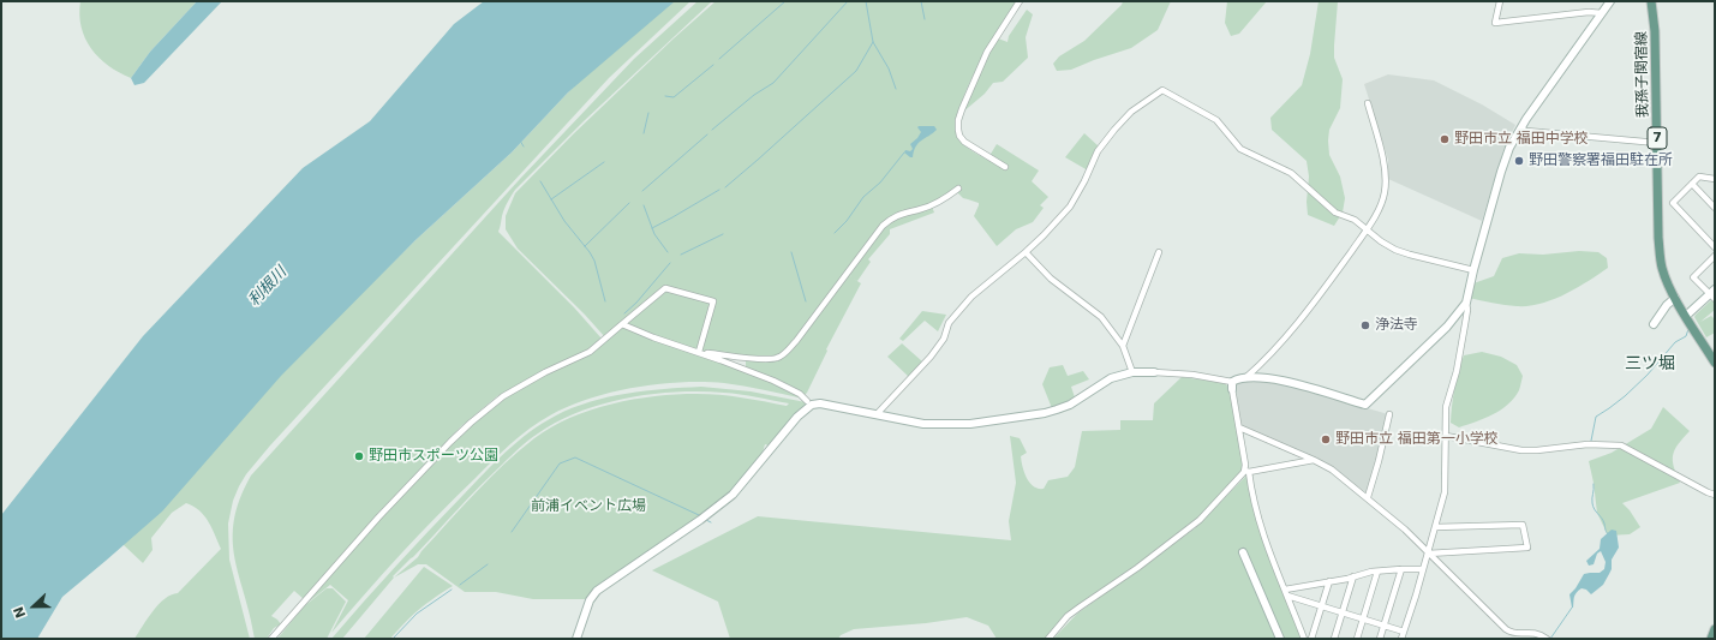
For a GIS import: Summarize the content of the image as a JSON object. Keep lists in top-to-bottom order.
{
  "streets": {
    "main road": ["我孫子関宿線", "7"]
  },
  "districts": ["三ツ堀"],
  "water": ["利根川"],
  "parks": ["前浦イベント広場"],
  "places": [
    "野田市立 福田中学校",
    "野田警察署福田駐在所",
    "浄法寺",
    "野田市立 福田第一小学校",
    "野田市スポーツ公園"
  ],
  "north": "left"
}
